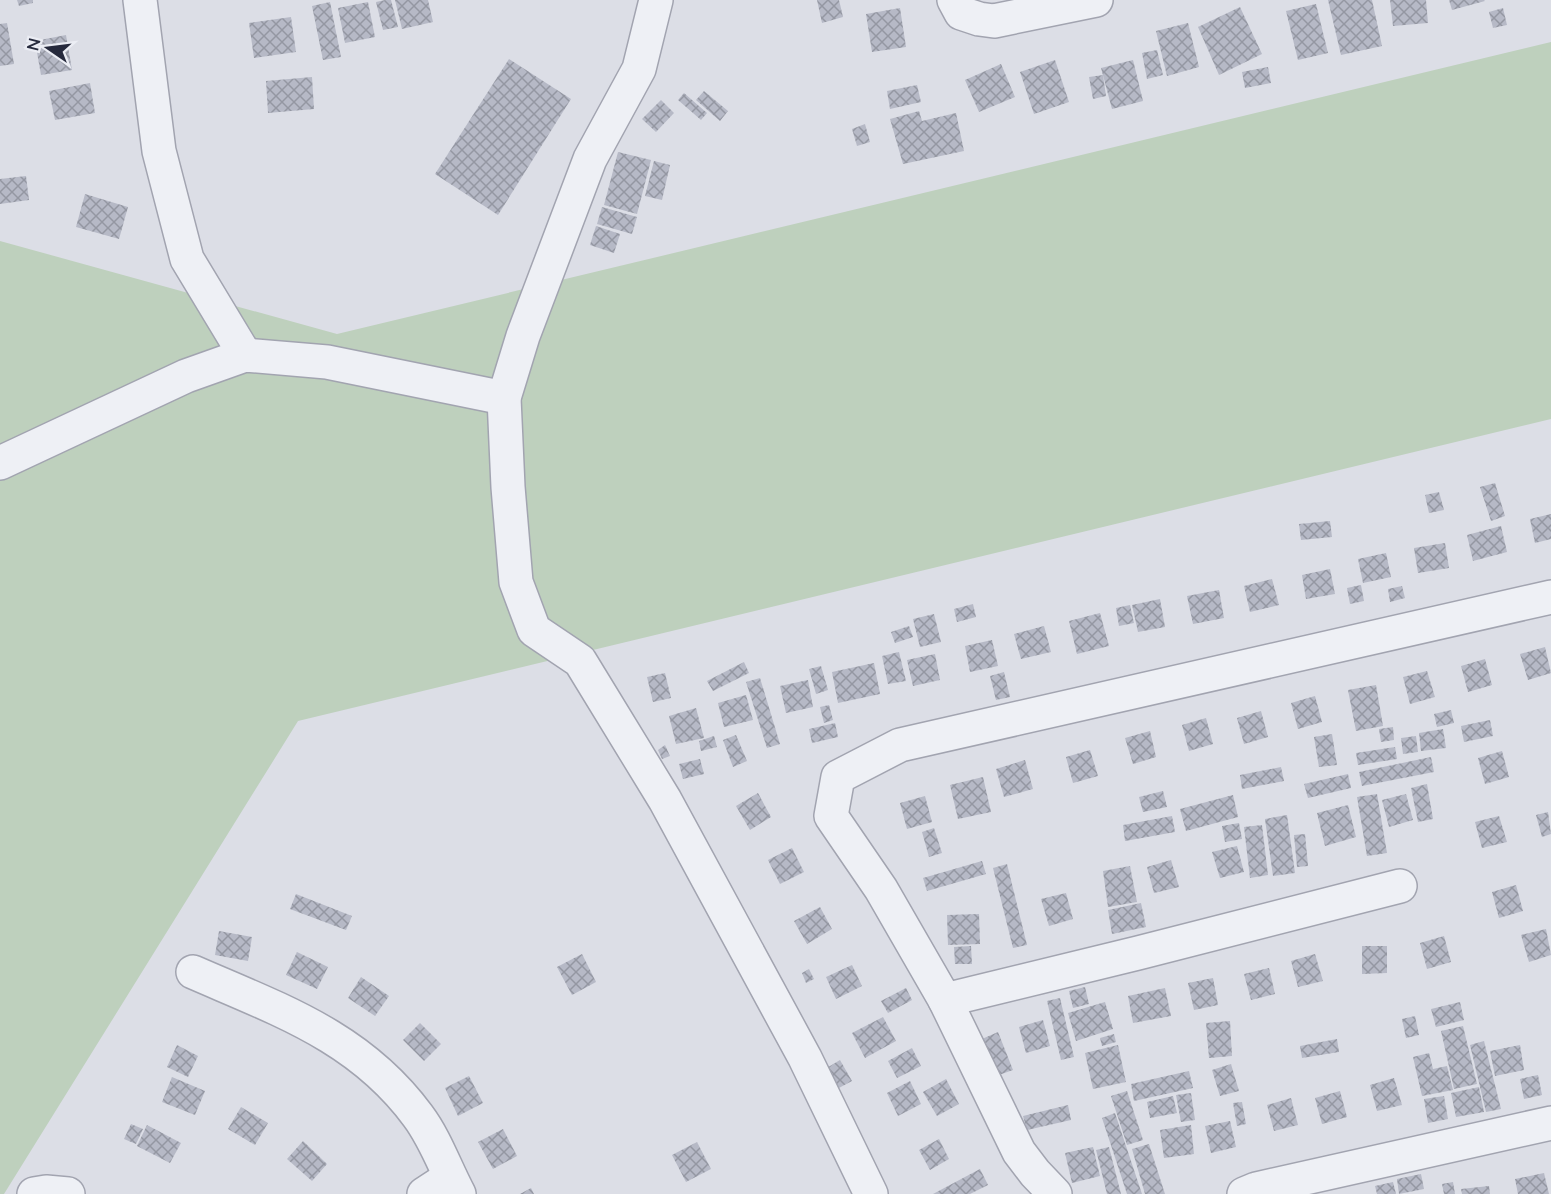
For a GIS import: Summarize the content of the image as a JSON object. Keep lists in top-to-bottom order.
{
  "north": "left"
}
